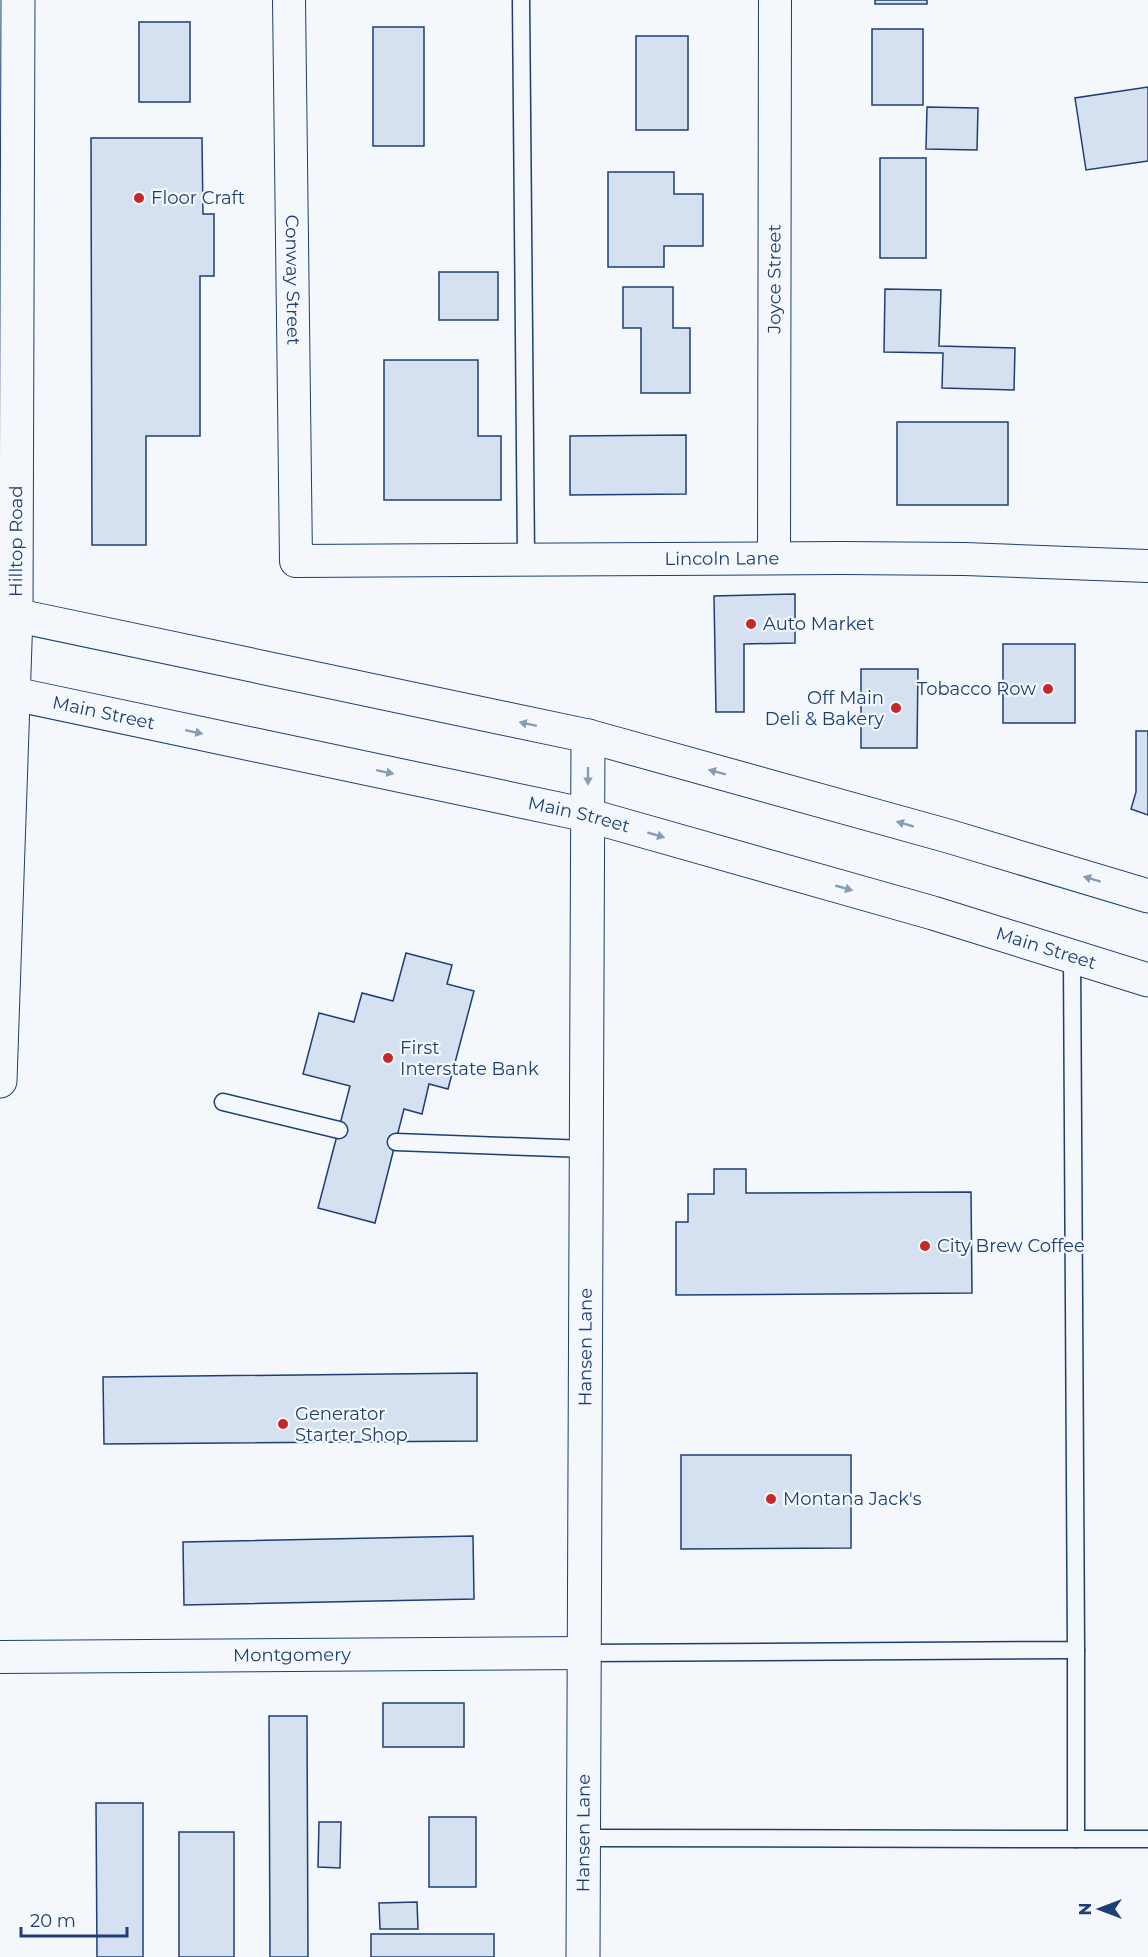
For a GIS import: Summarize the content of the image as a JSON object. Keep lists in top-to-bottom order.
{
  "streets": {
    "main road": ["Hilltop Road", "Main Street", "Hansen Lane"],
    "street": [
      "Joyce Street",
      "Conway Street",
      "Lincoln Lane",
      "Montgomery"
    ]
  },
  "crossings": [
    ["Joyce Street", "Lincoln Lane"],
    ["Conway Street", "Lincoln Lane"],
    ["Hilltop Road", "Main Street"],
    ["Main Street", "Hansen Lane"],
    ["Hansen Lane", "Montgomery"]
  ],
  "places": [
    "Floor Craft",
    "Auto Market",
    "Tobacco Row",
    "Off Main Deli & Bakery",
    "First Interstate Bank",
    "City Brew Coffee",
    "Generator Starter Shop",
    "Montana Jack's"
  ],
  "scale_bar": "20 m",
  "north": "left"
}
